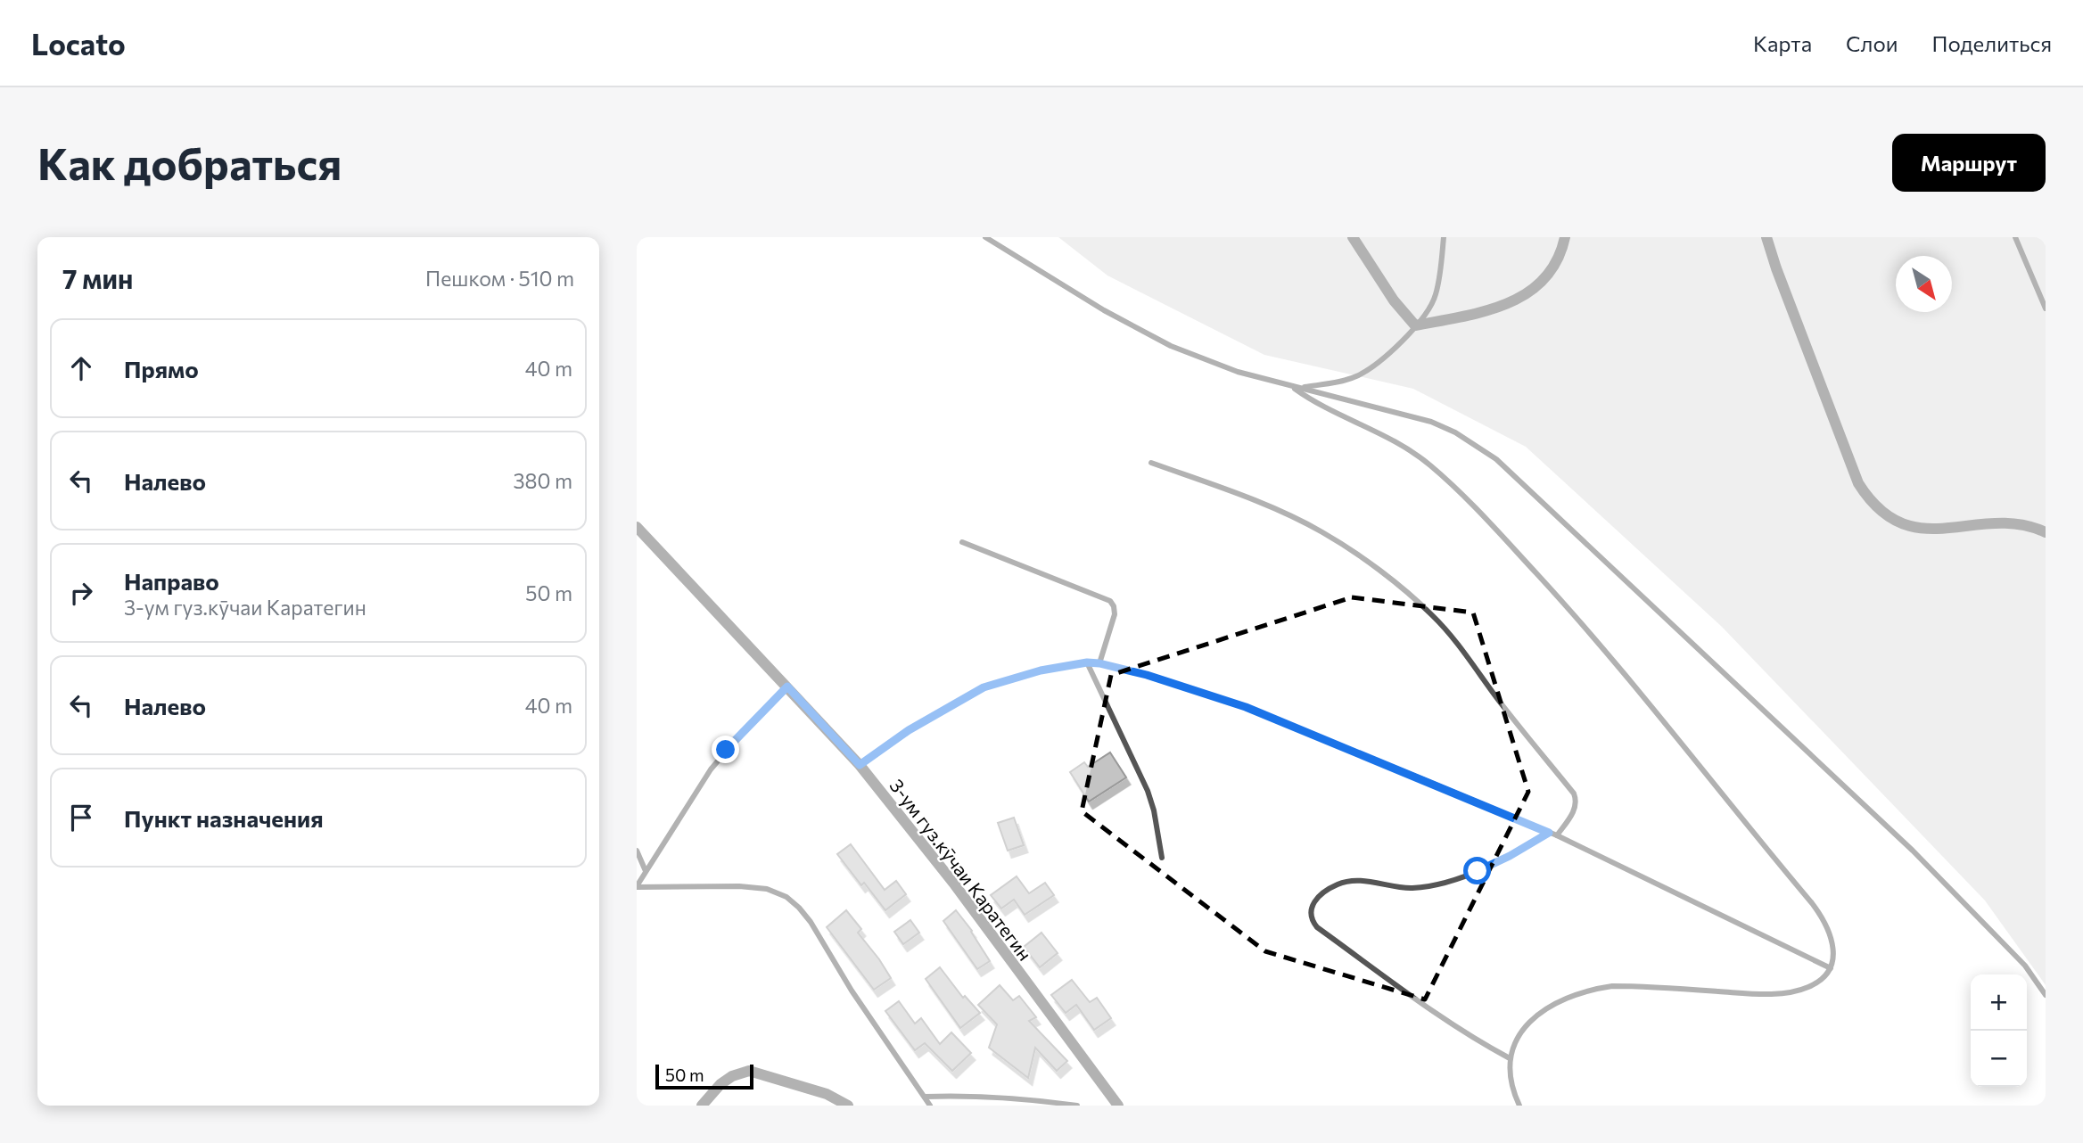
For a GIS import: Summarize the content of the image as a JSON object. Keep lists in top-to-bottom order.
{
  "streets": {
    "street": ["3-ум гуз.кӯчаи Каратегин"]
  },
  "scale_bar": "50 m",
  "north": "bottom right",
  "page": {
    "header": "Locato",
    "nav": ["Карта", "Слои", "Поделиться"],
    "buttons": "Маршрут",
    "title": "Как добраться",
    "heading": ["7 мин", "Пешком · 510 m"],
    "list": [
      ["Прямо", "40 m"],
      ["Налево", "380 m"],
      ["Направо", "3-ум гуз.кӯчаи Каратегин", "50 m"],
      ["Налево", "40 m"],
      "Пункт назначения"
    ],
    "map_buttons": ["+", "−"],
    "scale": "50 m"
  }
}
